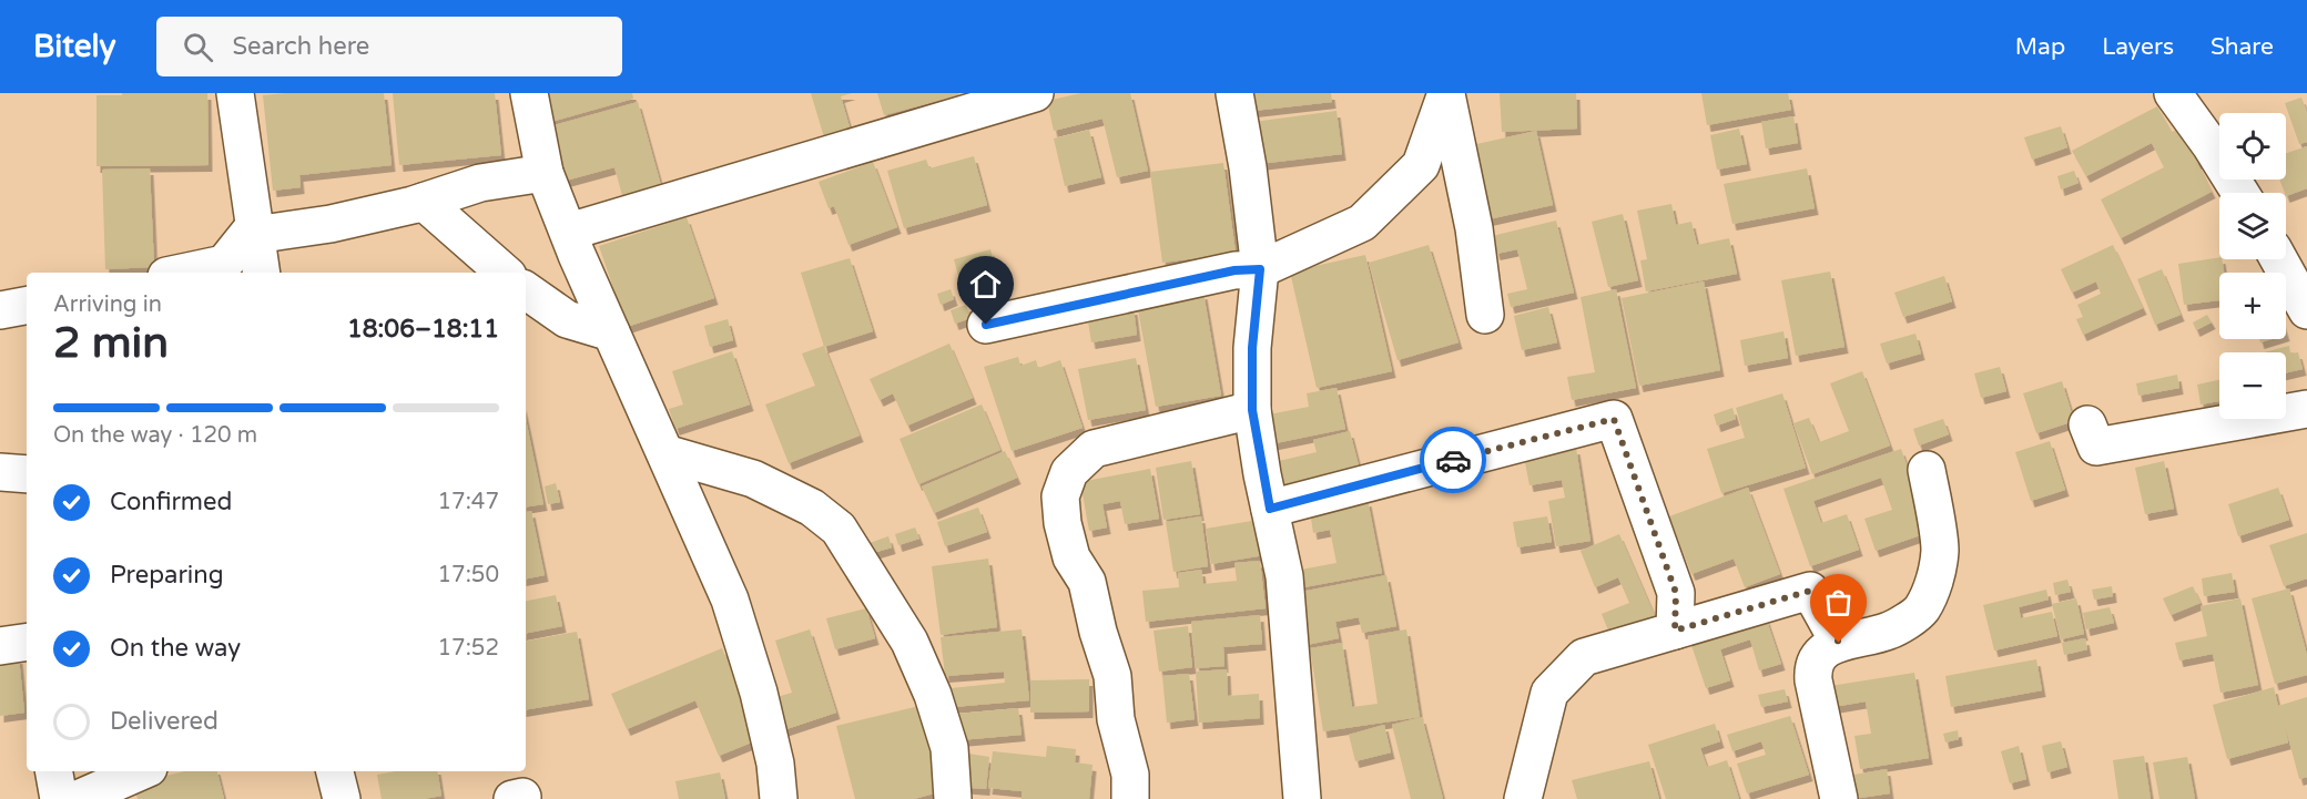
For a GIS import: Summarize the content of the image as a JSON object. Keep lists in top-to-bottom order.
{
  "page": {
    "header": "Bitely",
    "search": "Search here",
    "nav": ["Map", "Layers", "Share"],
    "map_buttons": ["+", "−"],
    "heading": ["2 min", "Arriving in", "18:06–18:11"],
    "bar": "On the way · 120 m",
    "list": [
      ["Confirmed", "17:47"],
      ["Preparing", "17:50"],
      ["On the way", "17:52"],
      "Delivered"
    ]
  }
}
